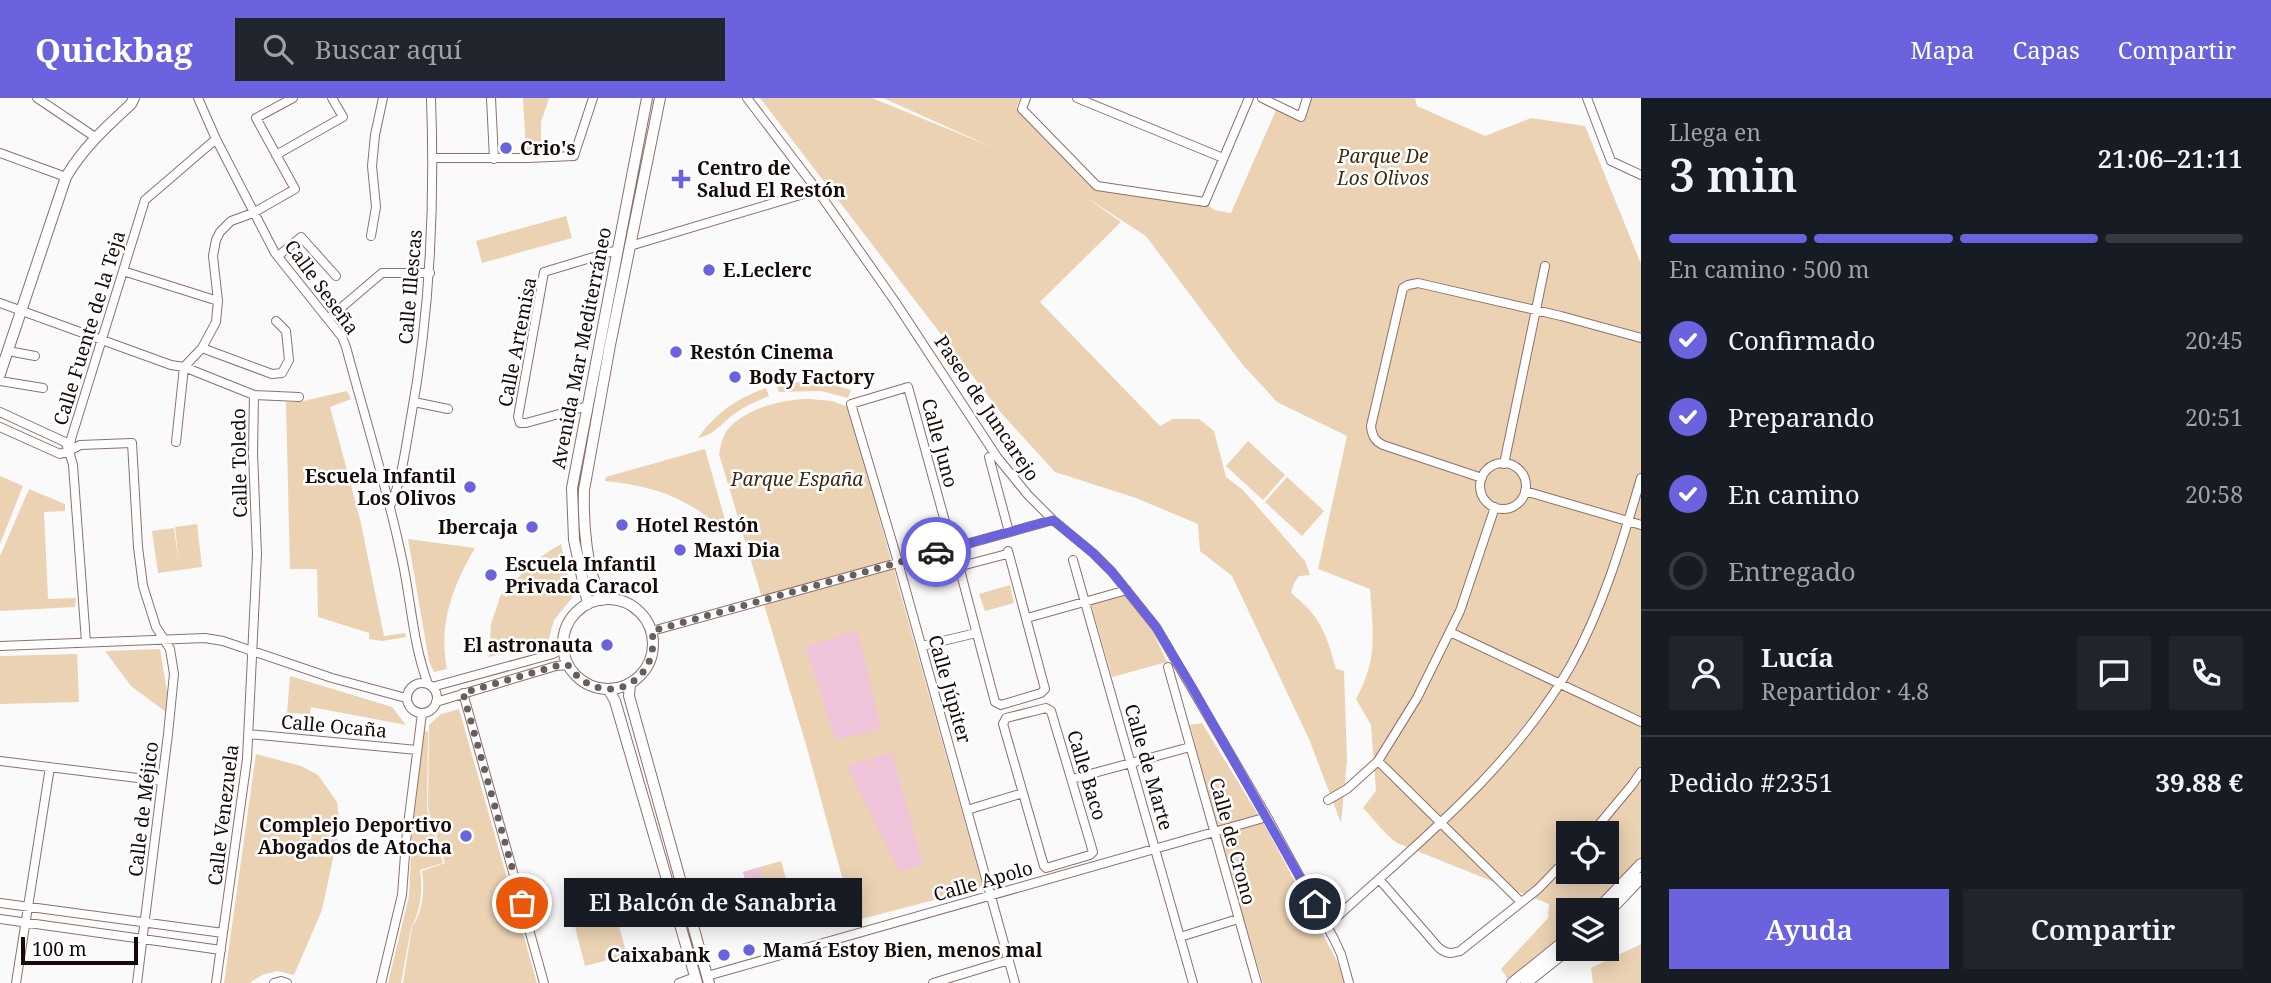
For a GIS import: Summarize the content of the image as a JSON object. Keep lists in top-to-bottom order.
{
  "streets": {
    "street": [
      "Calle Seseña",
      "Calle Illescas",
      "Calle Fuente de la Teja",
      "Calle Artemisa",
      "Avenida Mar Mediterráneo",
      "Paseo de Juncarejo",
      "Calle Juno",
      "Calle Toledo",
      "Calle Júpiter",
      "Calle Ocaña",
      "Calle de Marte",
      "Calle Baco",
      "Calle de Méjico",
      "Calle Venezuela",
      "Calle de Crono",
      "Calle Apolo"
    ]
  },
  "crossings": [
    ["Calle Seseña", "Calle Illescas"],
    ["Calle Seseña", "Calle Fuente de la Teja"],
    ["Calle Fuente de la Teja", "Calle Toledo"],
    ["Calle Fuente de la Teja", "Calle de Méjico"],
    ["Calle Artemisa", "Avenida Mar Mediterráneo"],
    ["Paseo de Juncarejo", "Calle Apolo"],
    ["Calle Juno", "Calle Júpiter"],
    ["Calle Toledo", "Calle Venezuela"],
    ["Calle Júpiter", "Calle Apolo"],
    ["Calle Ocaña", "Calle Venezuela"],
    ["Calle de Marte", "Calle Apolo"],
    ["Calle Baco", "Calle Apolo"],
    ["Calle de Crono", "Calle Apolo"]
  ],
  "parks": ["Parque De Los Olivos", "Parque España"],
  "places": {
    "other": [
      "Crio's",
      "E.Leclerc",
      "Restón Cinema",
      "Body Factory",
      "Escuela Infantil Los Olivos",
      "Hotel Restón",
      "Ibercaja",
      "Maxi Dia",
      "Escuela Infantil Privada Caracol",
      "El astronauta",
      "Complejo Deportivo Abogados de Atocha",
      "El Balcón de Sanabria",
      "Mamá Estoy Bien, menos mal",
      "Caixabank"
    ],
    "health": ["Centro de Salud El Restón"]
  },
  "scale_bar": "100 m",
  "page": {
    "header": "Quickbag",
    "search": "Buscar aquí",
    "nav": ["Mapa", "Capas", "Compartir"],
    "heading": ["3 min", "Llega en", "21:06–21:11"],
    "panel": [
      "Lucía",
      "Repartidor · 4.8",
      "Pedido #2351",
      "39.88 €"
    ],
    "bar": "En camino · 500 m",
    "list": [
      ["Confirmado", "20:45"],
      ["Preparando", "20:51"],
      ["En camino", "20:58"],
      "Entregado"
    ],
    "buttons": ["Ayuda", "Compartir"],
    "bubble": "El Balcón de Sanabria",
    "scale": "100 m"
  }
}
